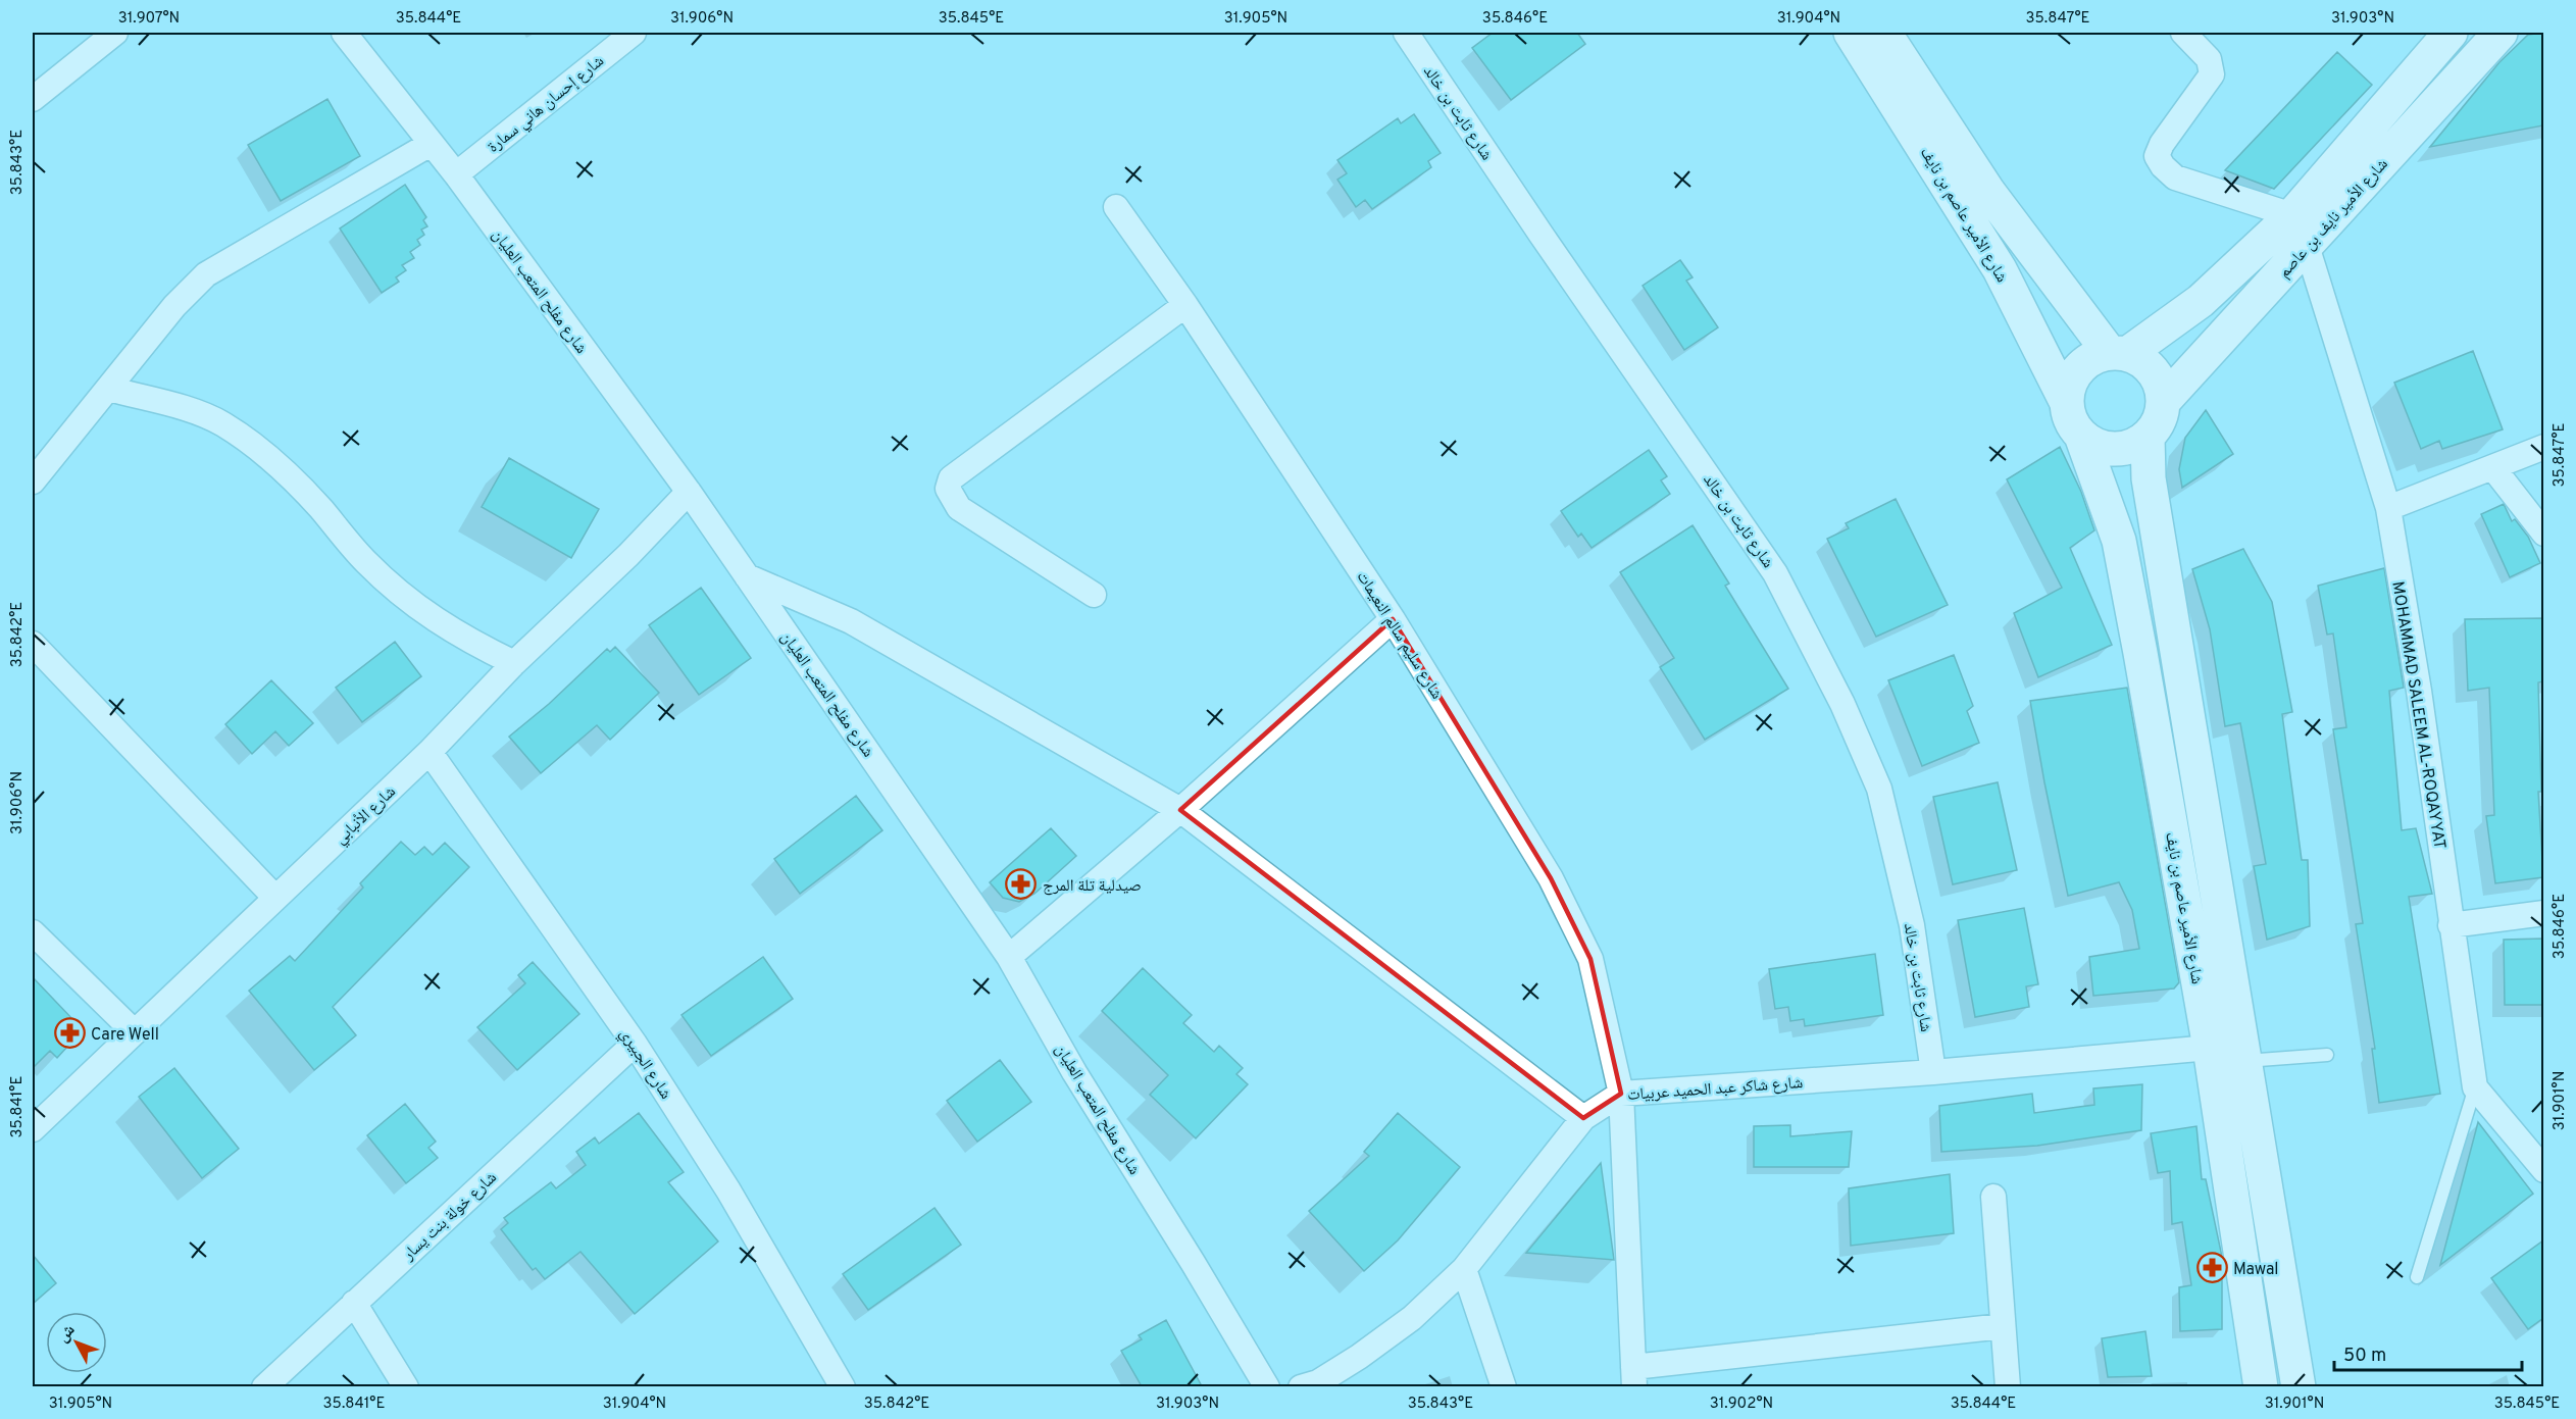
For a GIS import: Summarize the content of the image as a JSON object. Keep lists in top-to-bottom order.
{
  "streets": {
    "main road": ["شارع الأمير عاصم بن نايف", "شارع الأمير نايف بن عاصم"],
    "street": [
      "شارع إحسان هاني سمارة",
      "شارع ثابت بن خالد",
      "شارع مفلح المتعب العليان",
      "شارع سليم سالم النعيمات",
      "MOHAMMAD SALEEM AL-ROQAYYAT",
      "شارع الأنبابي",
      "شارع الجبيري",
      "شارع شاكر عبد الحميد عربيات",
      "شارع خولة بنت يسار"
    ]
  },
  "crossings": [
    ["شارع إحسان هاني سمارة", "شارع مفلح المتعب العليان"],
    ["شارع ثابت بن خالد", "شارع شاكر عبد الحميد عربيات"],
    ["شارع الأمير عاصم بن نايف", "شارع الأمير نايف بن عاصم"],
    ["شارع الأمير عاصم بن نايف", "شارع شاكر عبد الحميد عربيات"],
    ["شارع الأمير نايف بن عاصم", "MOHAMMAD SALEEM AL-ROQAYYAT"],
    ["شارع مفلح المتعب العليان", "شارع الأنبابي"],
    ["شارع سليم سالم النعيمات", "شارع شاكر عبد الحميد عربيات"],
    ["شارع الأنبابي", "شارع الجبيري"],
    ["شارع الجبيري", "شارع خولة بنت يسار"]
  ],
  "places": {
    "pharmacy": ["صيدلية تلة المرج", "Care Well", "Mawal"]
  },
  "scale_bar": "50 m",
  "north": "top left",
  "coordinates": [
    "31.907°N",
    "35.844°E",
    "31.906°N",
    "35.845°E",
    "31.905°N",
    "35.846°E",
    "31.904°N",
    "35.847°E",
    "31.903°N",
    "35.843°E",
    "35.842°E",
    "31.901°N",
    "35.841°E",
    "31.902°N"
  ]
}
